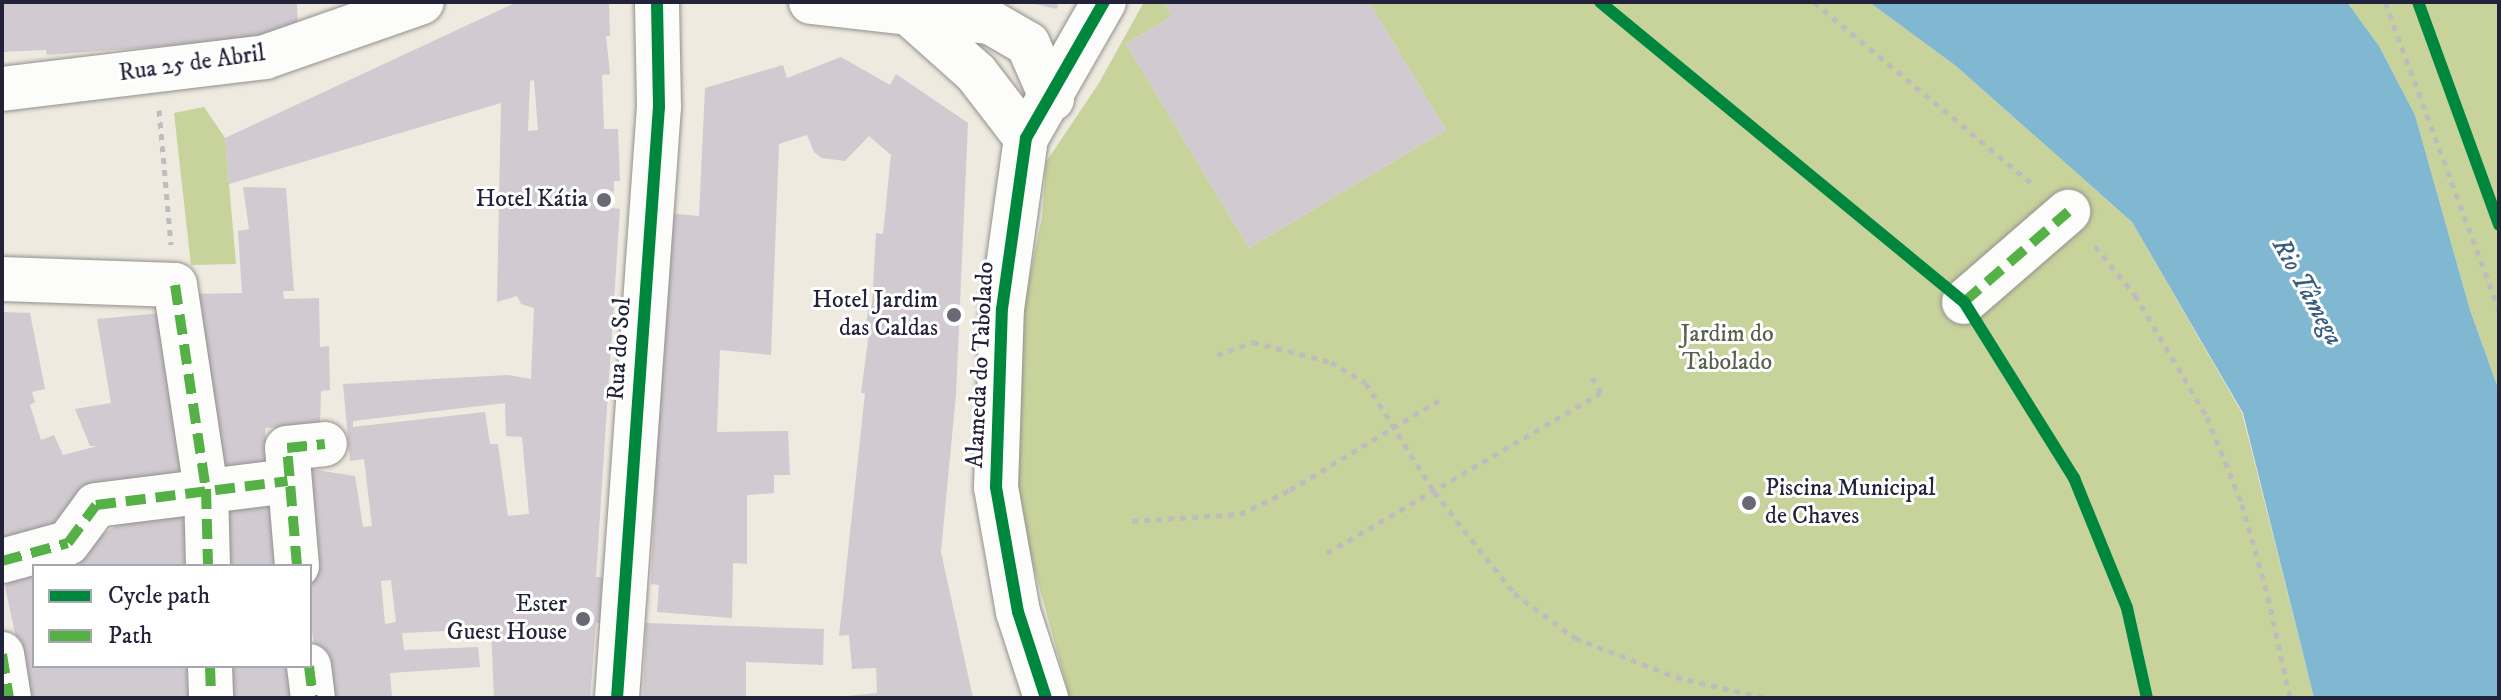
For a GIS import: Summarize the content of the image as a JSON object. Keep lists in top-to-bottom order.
{
  "streets": {
    "street": ["Rua 25 de Abril", "Rua do Sol", "Alameda do Tabolado"]
  },
  "water": ["Rio Tâmega"],
  "parks": ["Jardim do Tabolado"],
  "places": [
    "Hotel Kátia",
    "Hotel Jardim das Caldas",
    "Piscina Municipal de Chaves",
    "Ester Guest House"
  ],
  "legend": ["Cycle path", "Path"]
}
